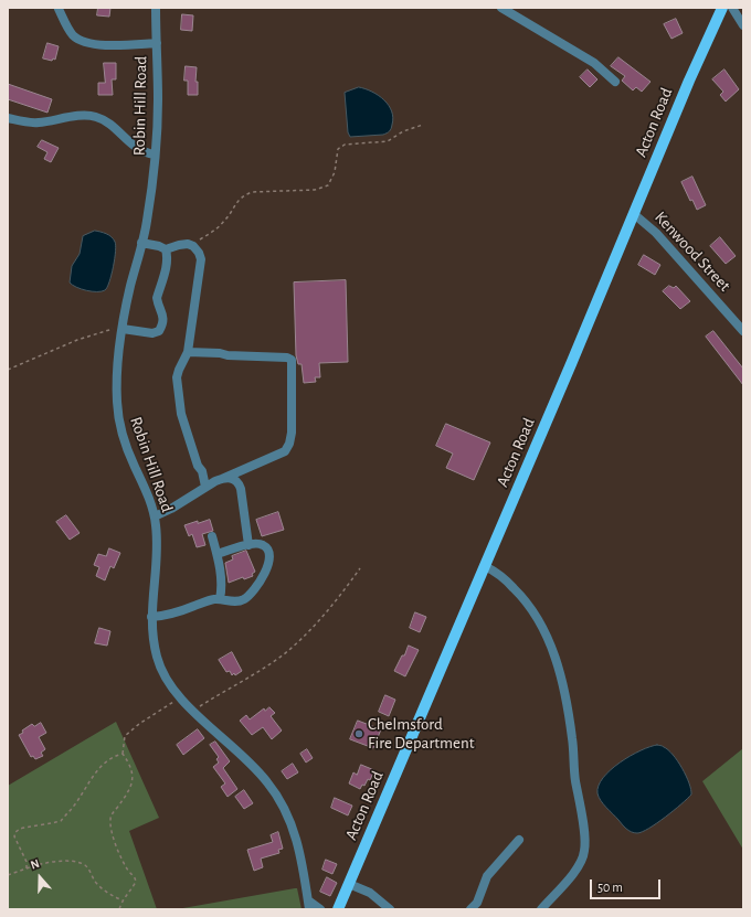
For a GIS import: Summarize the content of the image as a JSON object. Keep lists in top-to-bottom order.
{
  "streets": {
    "main road": ["Acton Road"],
    "street": ["Robin Hill Road", "Kenwood Street"]
  },
  "crossings": [
    ["Acton Road", "Kenwood Street"]
  ],
  "places": ["Chelmsford Fire Department"],
  "scale_bar": "50 m",
  "north": "top"
}
